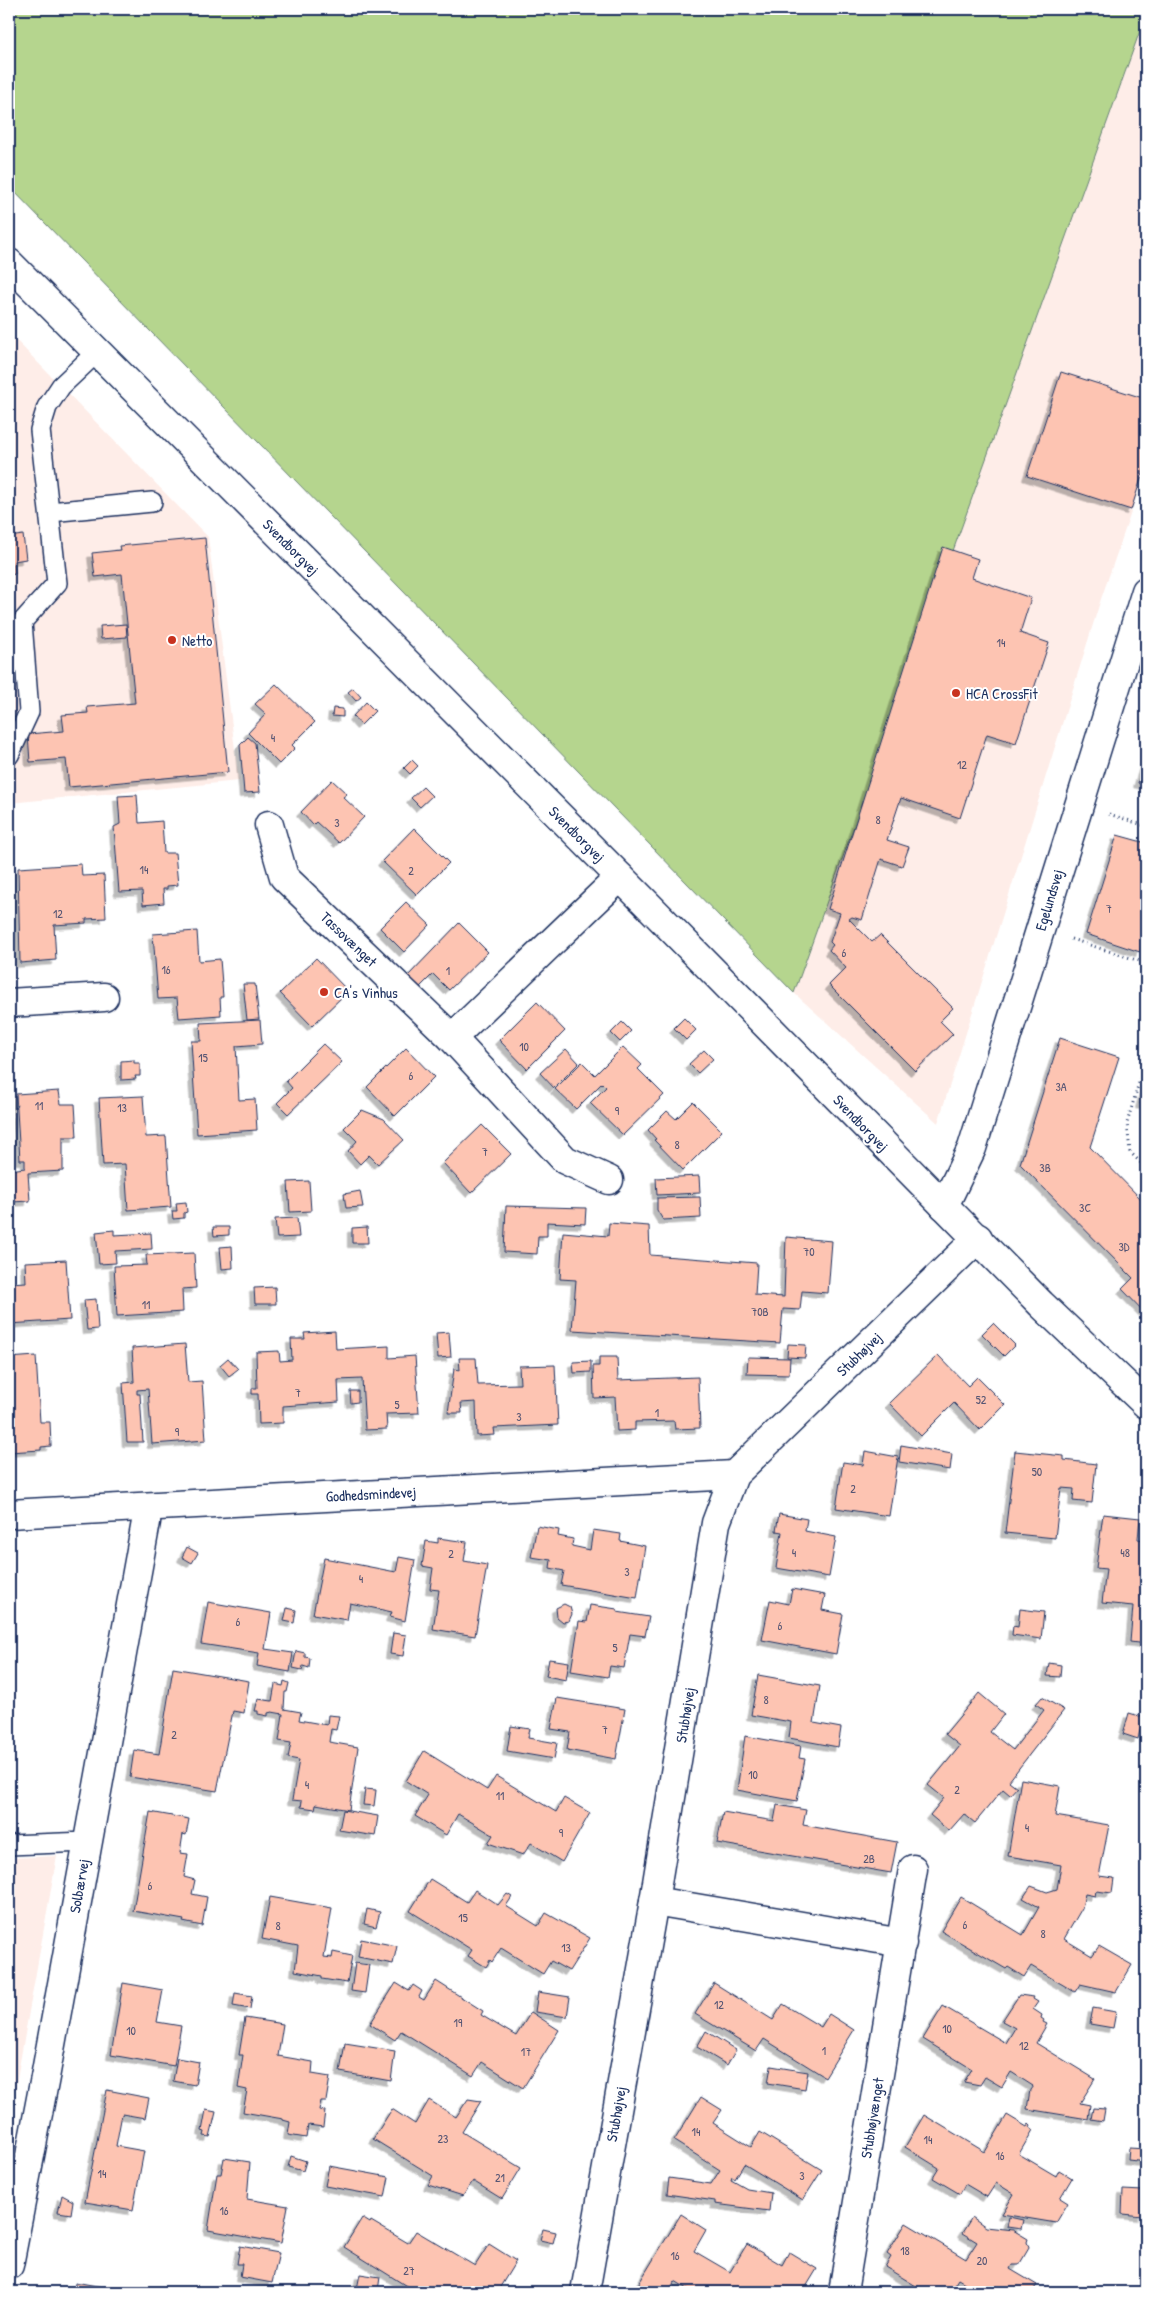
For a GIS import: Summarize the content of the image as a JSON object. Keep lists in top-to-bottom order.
{
  "streets": {
    "street": [
      "Svendborgvej",
      "Egelundsvej",
      "Tassovænget",
      "Stubhøjvej",
      "Godhedsmindevej",
      "Solbærvej",
      "Stubhøjvænget"
    ]
  },
  "crossings": [
    ["Svendborgvej", "Egelundsvej"],
    ["Svendborgvej", "Stubhøjvej"],
    ["Stubhøjvej", "Godhedsmindevej"],
    ["Godhedsmindevej", "Solbærvej"]
  ],
  "places": ["Netto", "HCA CrossFit", "CA's Vinhus"],
  "house_numbers": [
    "14",
    "4",
    "12",
    "8",
    "3",
    "14",
    "2",
    "7",
    "12",
    "6",
    "16",
    "1",
    "10",
    "15",
    "6",
    "3A",
    "11",
    "13",
    "9",
    "8",
    "7",
    "3B",
    "3C",
    "3D",
    "70",
    "11",
    "70B",
    "7",
    "52",
    "5",
    "1",
    "3",
    "9",
    "50",
    "2",
    "4",
    "48",
    "2",
    "3",
    "4",
    "6",
    "6",
    "5",
    "8",
    "7",
    "2",
    "10",
    "4",
    "2",
    "11",
    "4",
    "9",
    "2B",
    "6",
    "15",
    "6",
    "8",
    "8",
    "13",
    "12",
    "19",
    "10",
    "10",
    "12",
    "1",
    "17",
    "14",
    "23",
    "14",
    "16",
    "14",
    "3",
    "21",
    "16",
    "18",
    "16",
    "20",
    "27"
  ]
}
